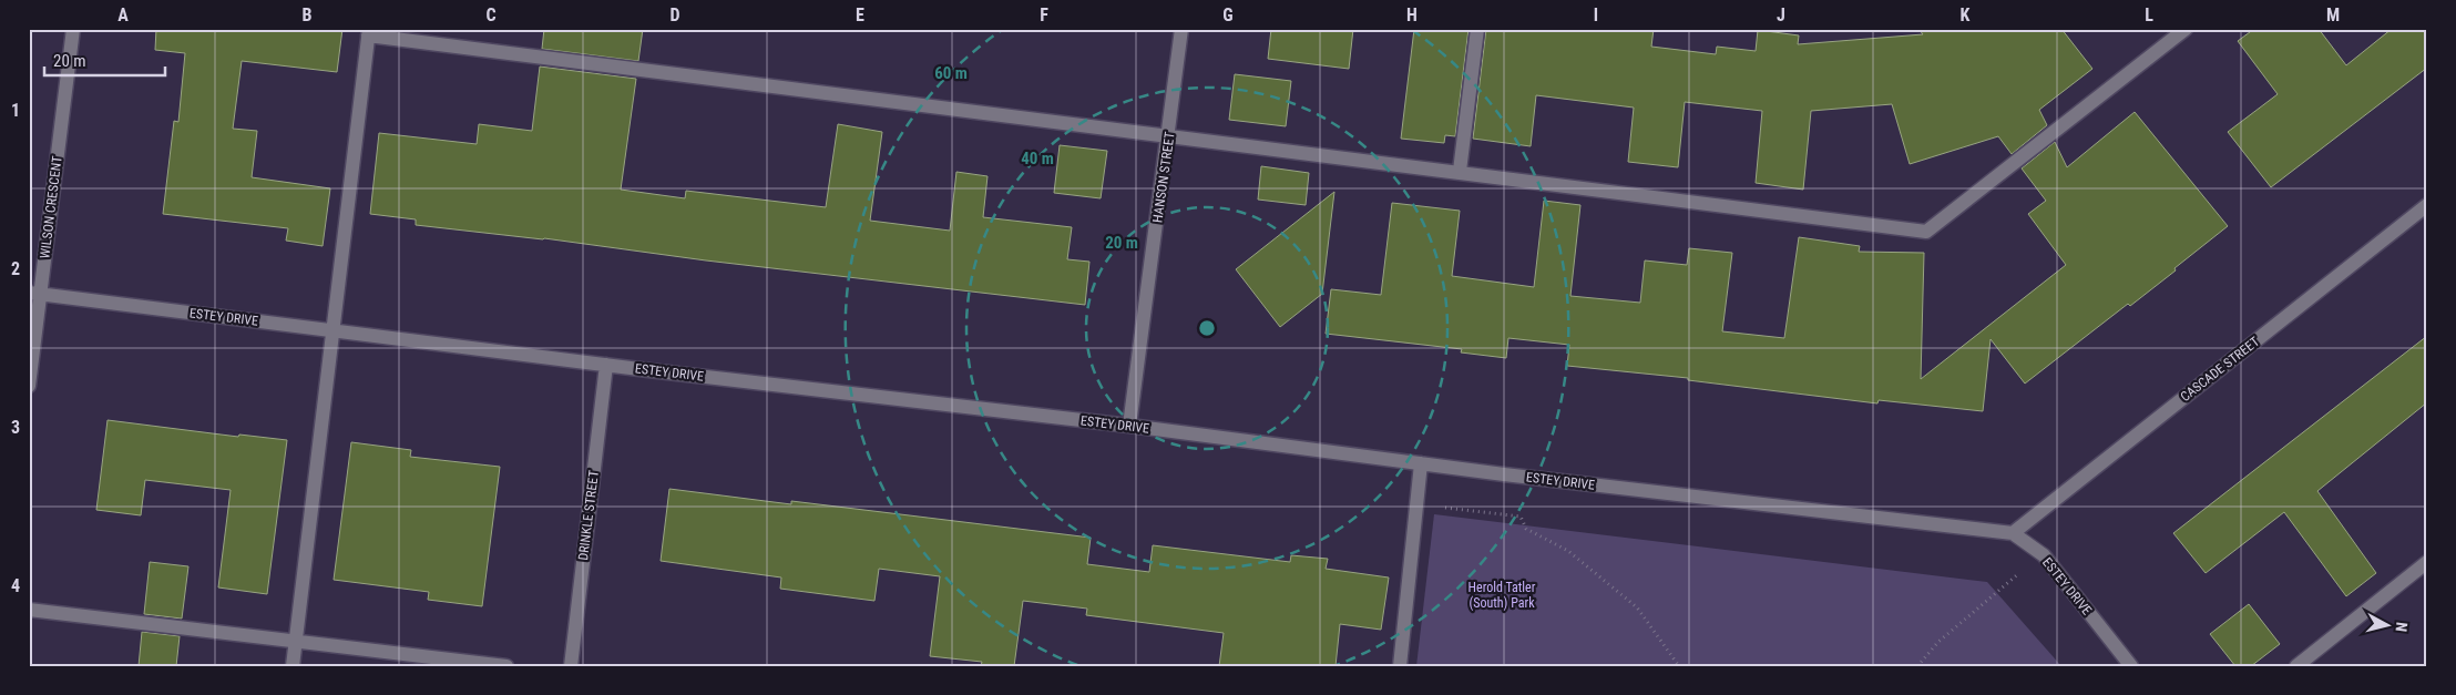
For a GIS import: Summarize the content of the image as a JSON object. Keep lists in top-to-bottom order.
{
  "streets": {
    "street": [
      "HANSON STREET",
      "WILSON CRESCENT",
      "ESTEY DRIVE",
      "CASCADE STREET",
      "DRINKLE STREET"
    ]
  },
  "crossings": [
    ["HANSON STREET", "ESTEY DRIVE"],
    ["WILSON CRESCENT", "ESTEY DRIVE"],
    ["ESTEY DRIVE", "CASCADE STREET"],
    ["ESTEY DRIVE", "DRINKLE STREET"]
  ],
  "parks": ["Herold Tatler (South) Park"],
  "scale_bar": "20 m",
  "north": "right",
  "grid": {
    "columns": [
      "A",
      "B",
      "C",
      "D",
      "E",
      "F",
      "G",
      "H",
      "I",
      "J",
      "K",
      "L",
      "M"
    ],
    "rows": [
      "1",
      "2",
      "3",
      "4"
    ]
  },
  "rings": ["60 m", "40 m", "20 m"]
}
